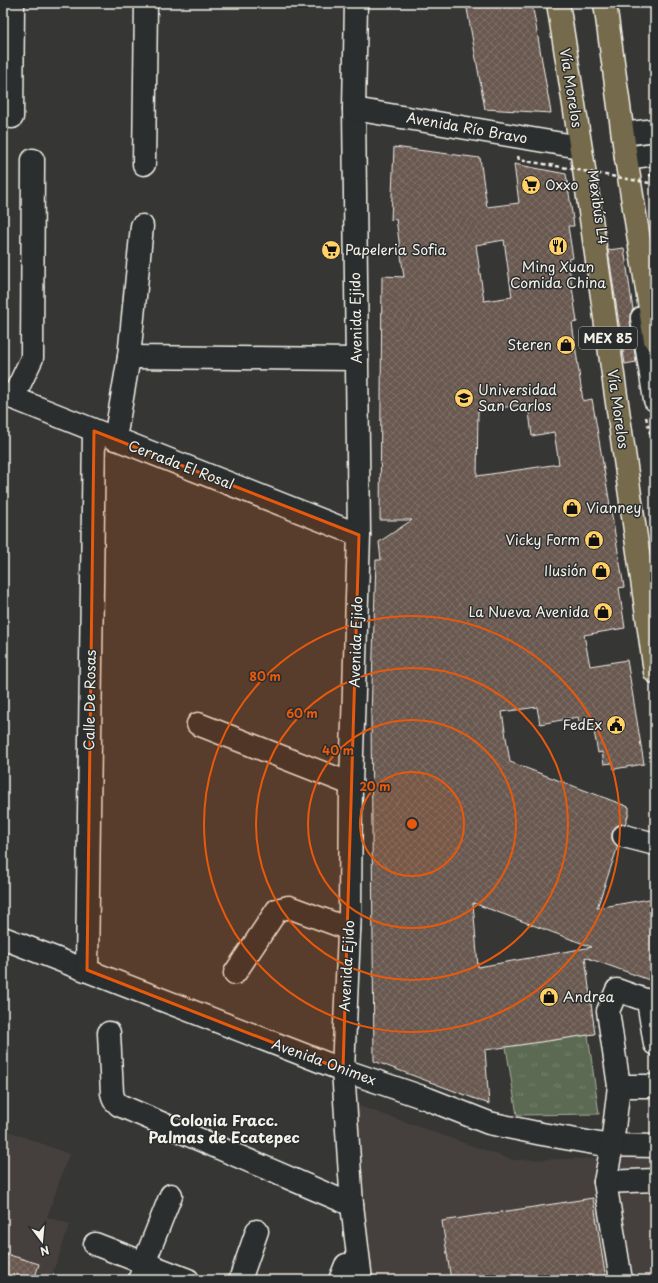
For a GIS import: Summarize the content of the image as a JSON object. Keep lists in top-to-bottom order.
{
  "streets": {
    "main road": ["Vía Morelos", "MEX 85"],
    "street": [
      "Avenida Río Bravo",
      "Mexibús L4",
      "Avenida Ejido",
      "Cerrada El Rosal",
      "Calle De Rosas",
      "Avenida Onimex"
    ]
  },
  "crossings": [
    ["Vía Morelos", "Avenida Río Bravo"],
    ["Avenida Río Bravo", "Avenida Ejido"],
    ["Avenida Ejido", "Cerrada El Rosal"],
    ["Avenida Ejido", "Avenida Onimex"],
    ["Cerrada El Rosal", "Calle De Rosas"],
    ["Calle De Rosas", "Avenida Onimex"]
  ],
  "districts": ["Colonia Fracc. Palmas de Ecatepec"],
  "places": {
    "supermarket": ["Oxxo", "Papeleria Sofia"],
    "restaurant": ["Ming Xuan Comida China"],
    "shop": [
      "Steren",
      "Vianney",
      "Vicky Form",
      "Ilusión",
      "La Nueva Avenida",
      "Andrea"
    ],
    "school or university": ["Universidad San Carlos"],
    "public building": ["FedEx"]
  },
  "north": "bottom",
  "rings": [
    "80 m",
    "60 m",
    "40 m",
    "20 m"
  ]
}
